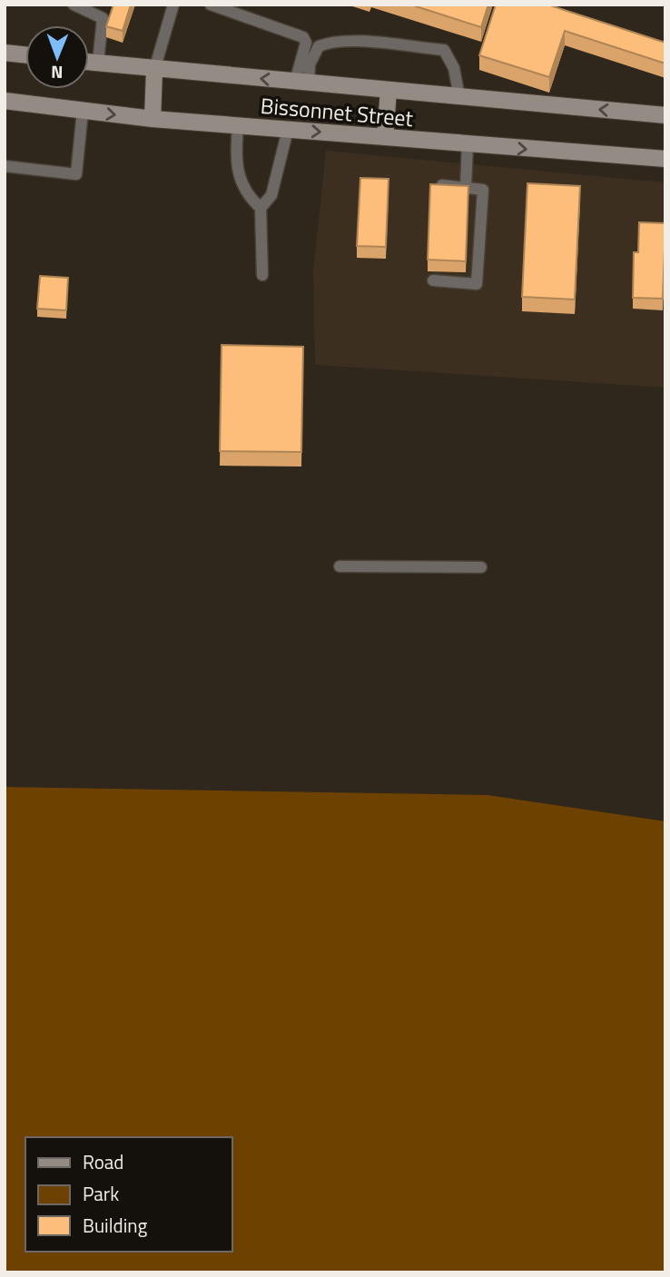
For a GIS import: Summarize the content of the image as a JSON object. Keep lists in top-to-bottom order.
{
  "streets": {
    "main road": ["Bissonnet Street"]
  },
  "legend": ["Road", "Park", "Building"],
  "north": "bottom"
}
